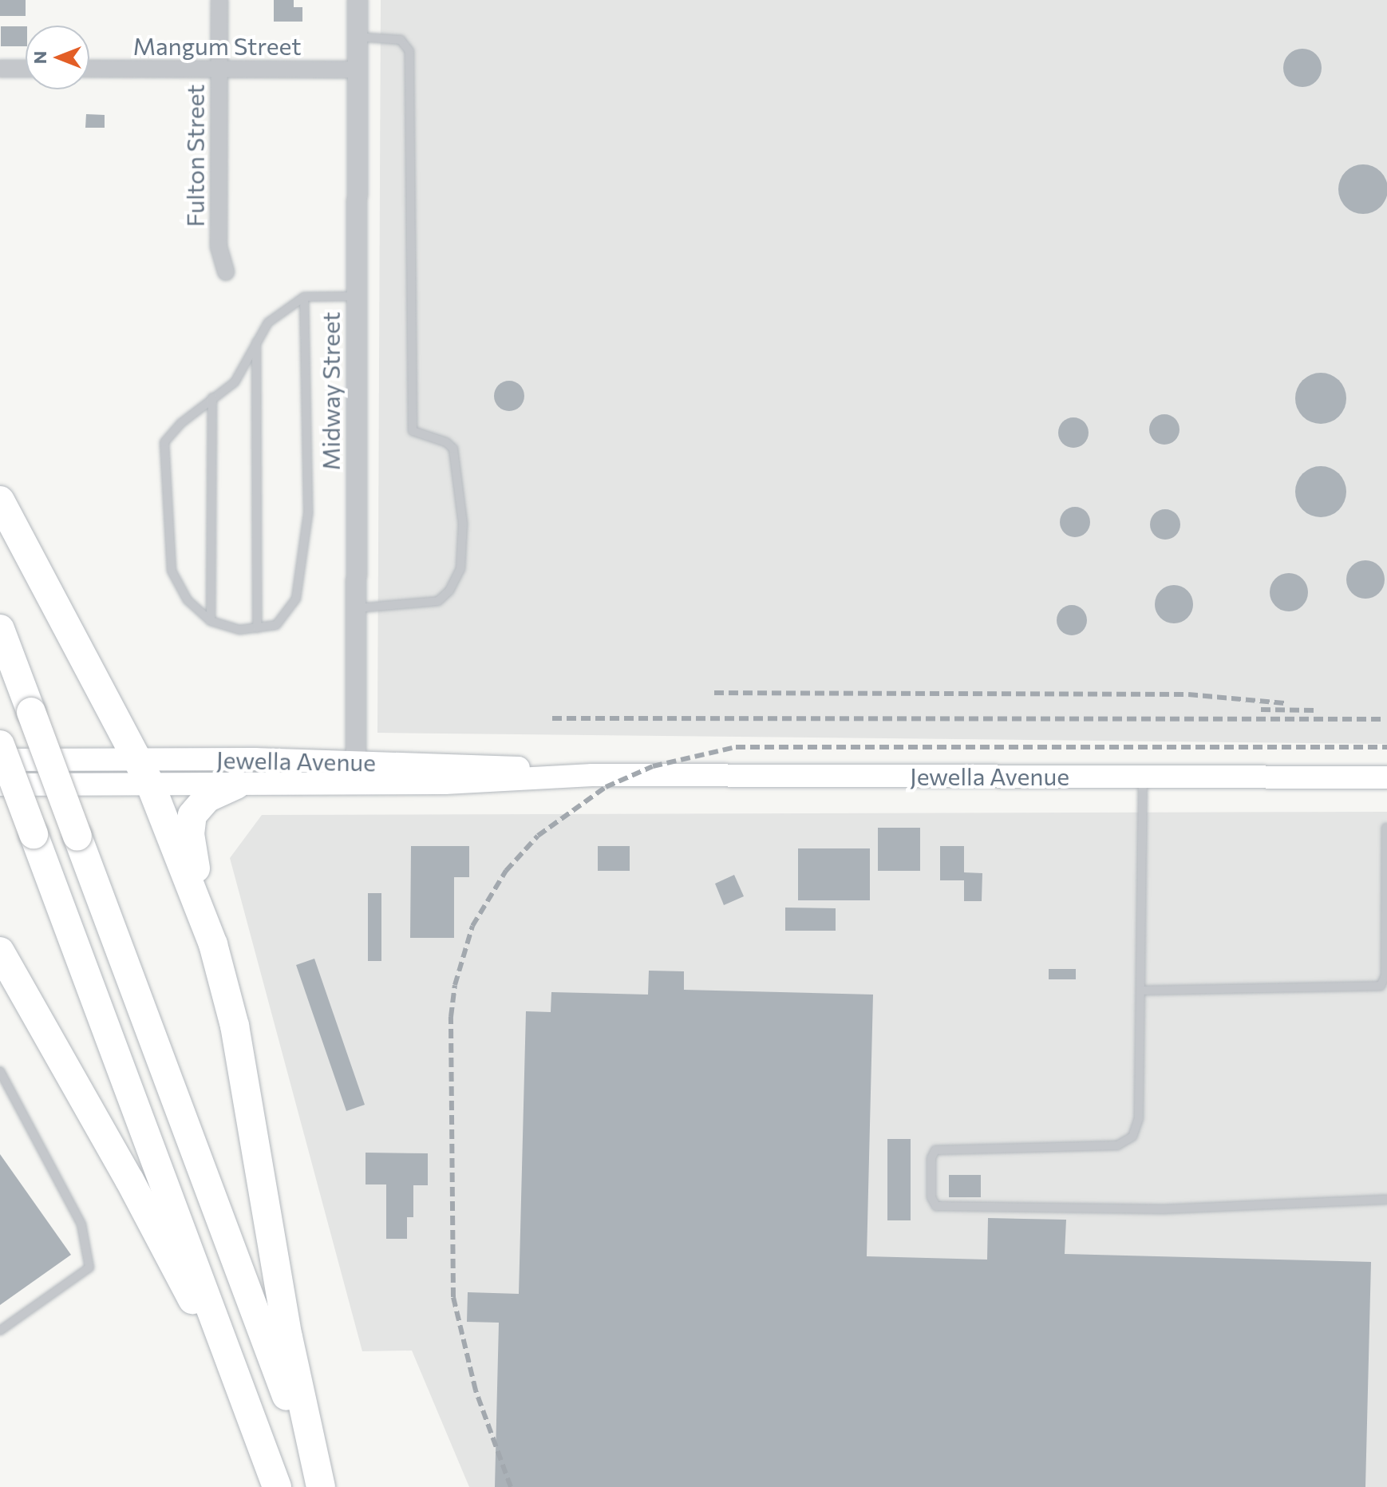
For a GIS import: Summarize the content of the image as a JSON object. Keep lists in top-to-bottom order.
{
  "streets": {
    "main road": ["Jewella Avenue"],
    "street": ["Mangum Street", "Fulton Street", "Midway Street"]
  },
  "crossings": [
    ["Mangum Street", "Fulton Street"],
    ["Mangum Street", "Midway Street"],
    ["Midway Street", "Jewella Avenue"]
  ],
  "north": "left"
}
